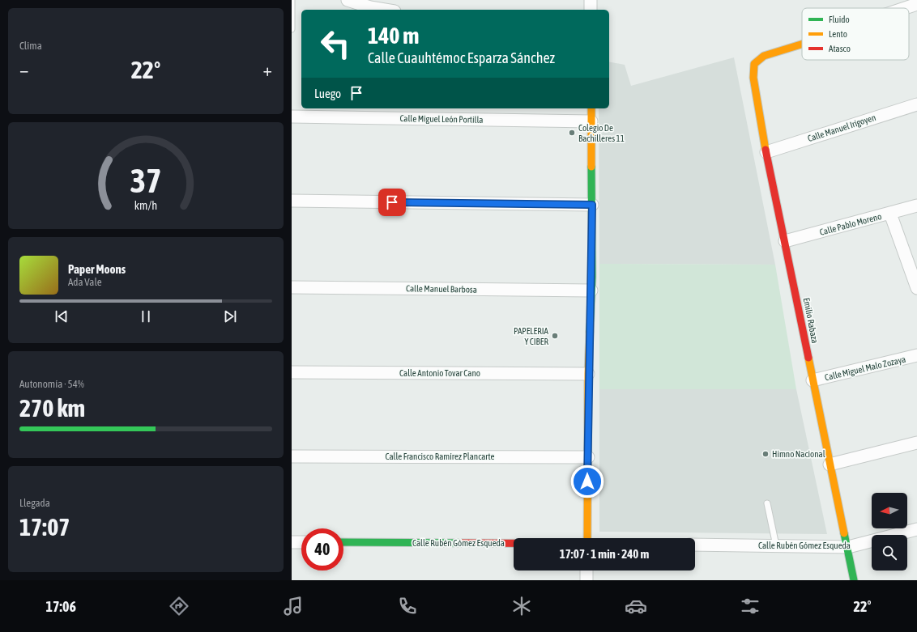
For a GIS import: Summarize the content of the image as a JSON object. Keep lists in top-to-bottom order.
{
  "streets": {
    "street": [
      "Calle Miguel León Portilla",
      "Calle Manuel Irigoyen",
      "Calle Pablo Moreno",
      "Calle Manuel Barbosa",
      "Emilio Rabaza",
      "Calle Miguel Malo Zozaya",
      "Calle Antonio Tovar Cano",
      "Calle Francisco Ramírez Plancarte",
      "Calle Rubén Gómez Esqueda"
    ]
  },
  "crossings": [
    ["Calle Manuel Irigoyen", "Emilio Rabaza"],
    ["Calle Pablo Moreno", "Emilio Rabaza"],
    ["Emilio Rabaza", "Calle Miguel Malo Zozaya"],
    ["Emilio Rabaza", "Calle Rubén Gómez Esqueda"]
  ],
  "places": ["Colegio De Bachilleres 11", "PAPELERIA Y CIBER", "Himno Nacional"],
  "legend": ["Fluido", "Lento", "Atasco"],
  "north": "left",
  "page": {
    "tile": [
      "Clima",
      ["Autonomía · 54%", "270 km"],
      ["Llegada", "17:07"]
    ],
    "turn": ["140 m", "Calle Cuauhtémoc Esparza Sánchez"],
    "heat": ["−", "22°", "+"],
    "then": "Luego",
    "song": ["Paper Moons", "Ada Vale"],
    "limit": "40",
    "trip": "17:07 · 1 min · 240 m",
    "tabs": ["17:06", "22°"],
    "gauge": ["37", "km/h"]
  }
}
